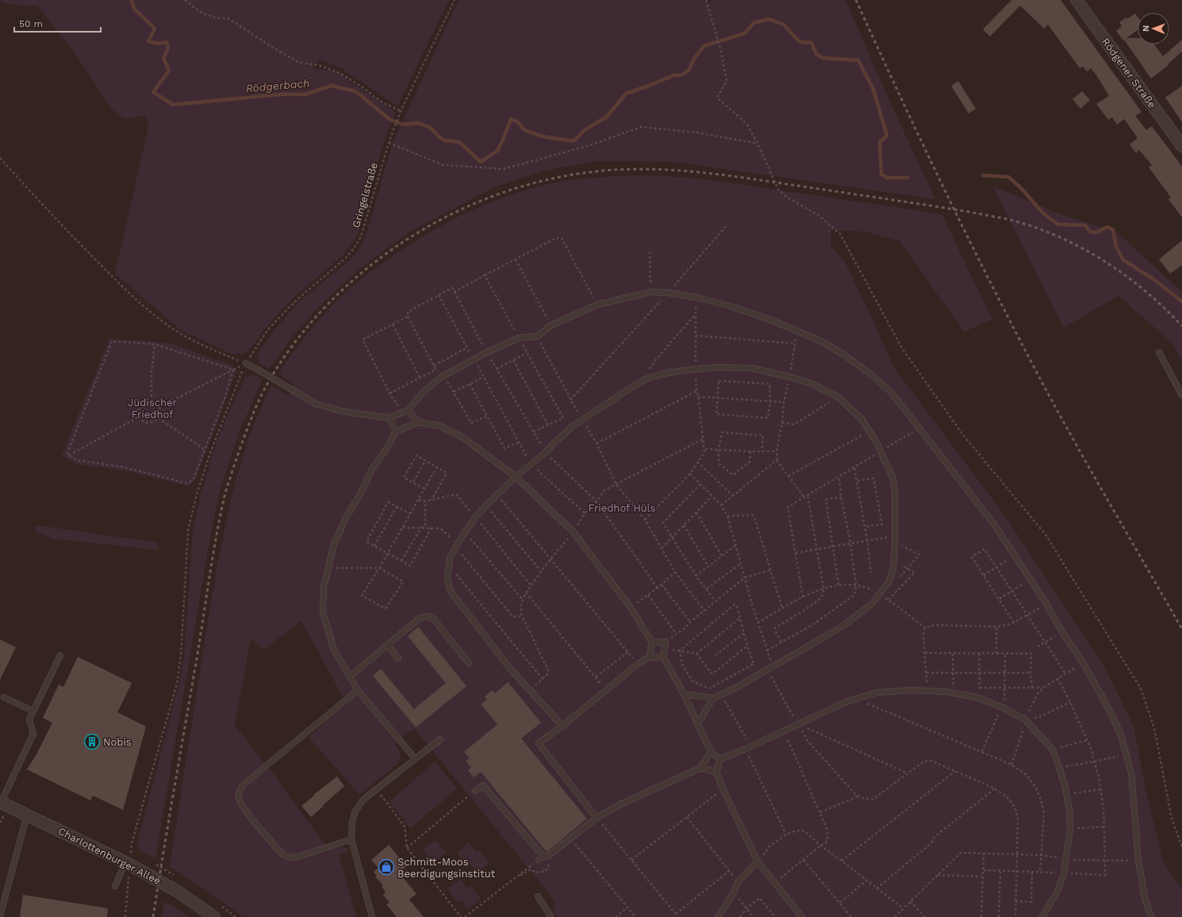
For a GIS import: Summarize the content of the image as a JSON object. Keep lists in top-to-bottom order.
{
  "streets": {
    "street": ["Rödgener Straße", "Charlottenburger Allee"],
    "path": ["Gringelstraße"]
  },
  "crossings": [
    ["Gringelstraße", "Charlottenburger Allee"]
  ],
  "water": ["Rödgerbach"],
  "parks": ["Jüdischer Friedhof", "Friedhof Hüls"],
  "places": {
    "building": ["Nobis"],
    "shop": ["Schmitt-Moos Beerdigungsinstitut"]
  },
  "scale_bar": "50 m",
  "north": "left"
}
